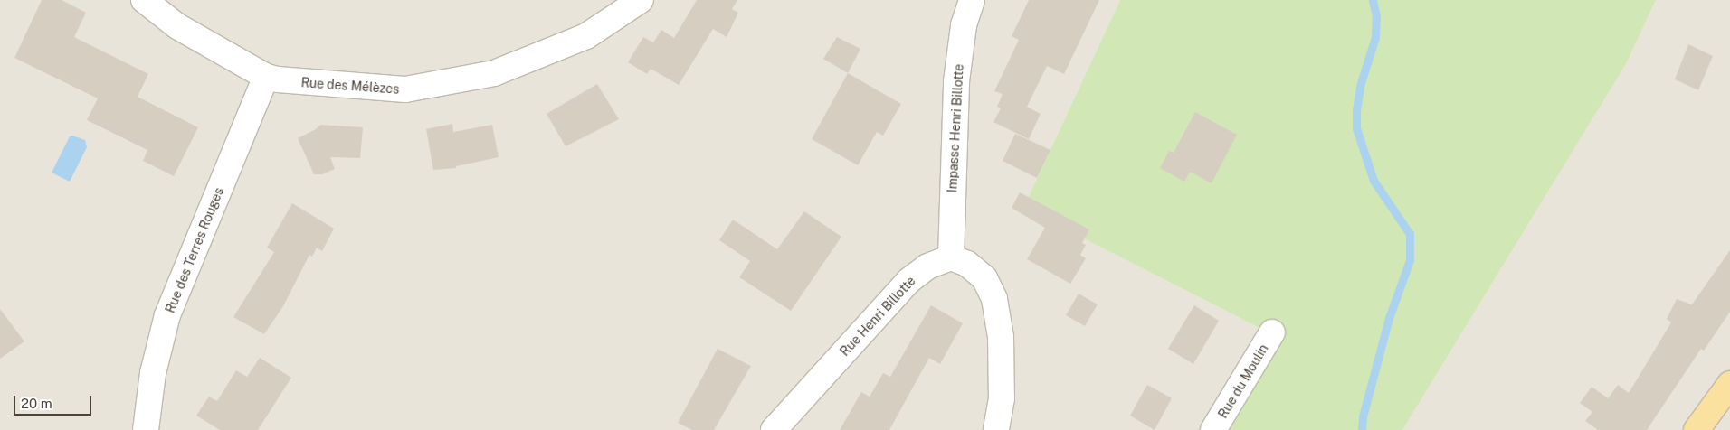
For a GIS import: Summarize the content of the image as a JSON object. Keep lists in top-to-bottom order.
{
  "streets": {
    "street": [
      "Rue des Mélèzes",
      "Impasse Henri Billotte",
      "Rue des Terres Rouges",
      "Rue Henri Billotte",
      "Rue du Moulin"
    ]
  },
  "crossings": [
    ["Rue des Mélèzes", "Rue des Terres Rouges"],
    ["Impasse Henri Billotte", "Rue Henri Billotte"]
  ],
  "scale_bar": "20 m"
}
